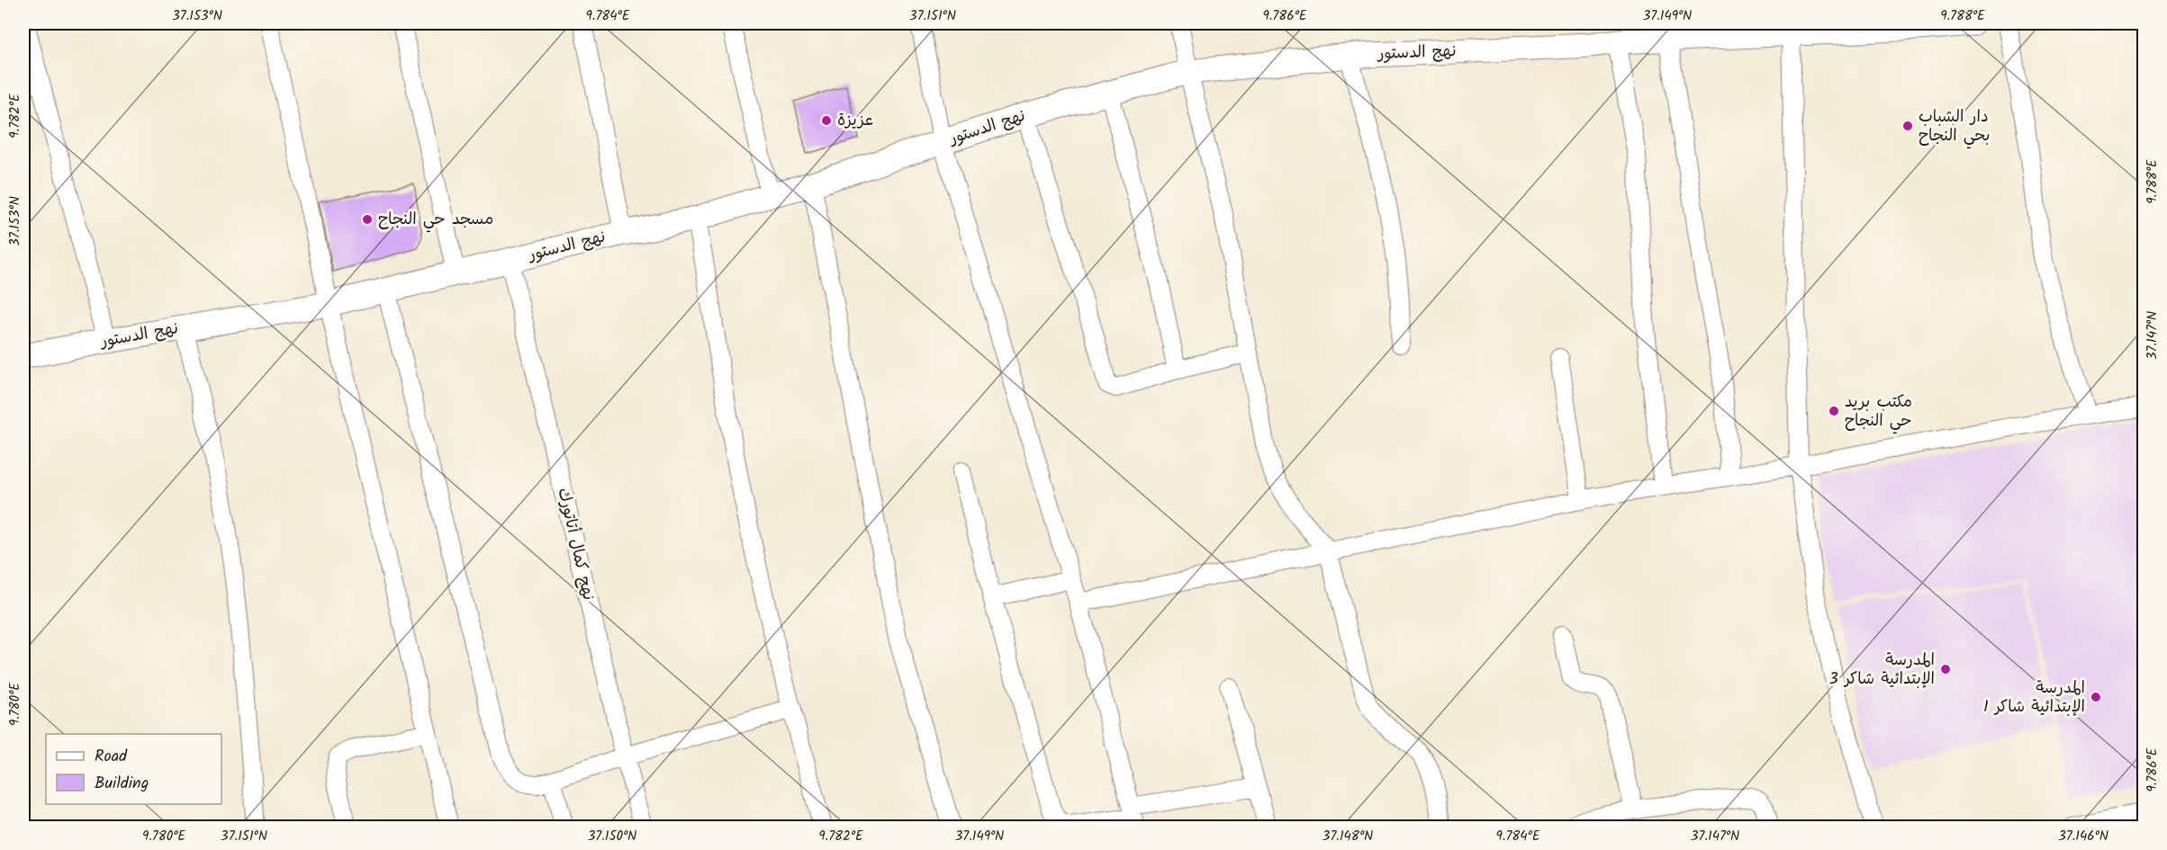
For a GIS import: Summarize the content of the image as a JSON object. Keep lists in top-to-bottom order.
{
  "streets": {
    "street": ["نهج الدستور", "نهج كمال أتاتورك"]
  },
  "crossings": [
    ["نهج الدستور", "نهج كمال أتاتورك"]
  ],
  "places": [
    "عزيزة",
    "دار الشباب بحي النجاح",
    "مسجد حي النجاح",
    "مكتب بريد حي النجاح",
    "المدرسة الإبتدائية شاكر 3",
    "المدرسة الإبتدائية شاكر 1"
  ],
  "legend": ["Road", "Building"],
  "coordinates": [
    "37.153°N",
    "9.784°E",
    "37.151°N",
    "9.786°E",
    "37.149°N",
    "9.788°E",
    "9.782°E",
    "37.147°N",
    "9.780°E",
    "37.150°N",
    "37.148°N",
    "37.146°N"
  ]
}
